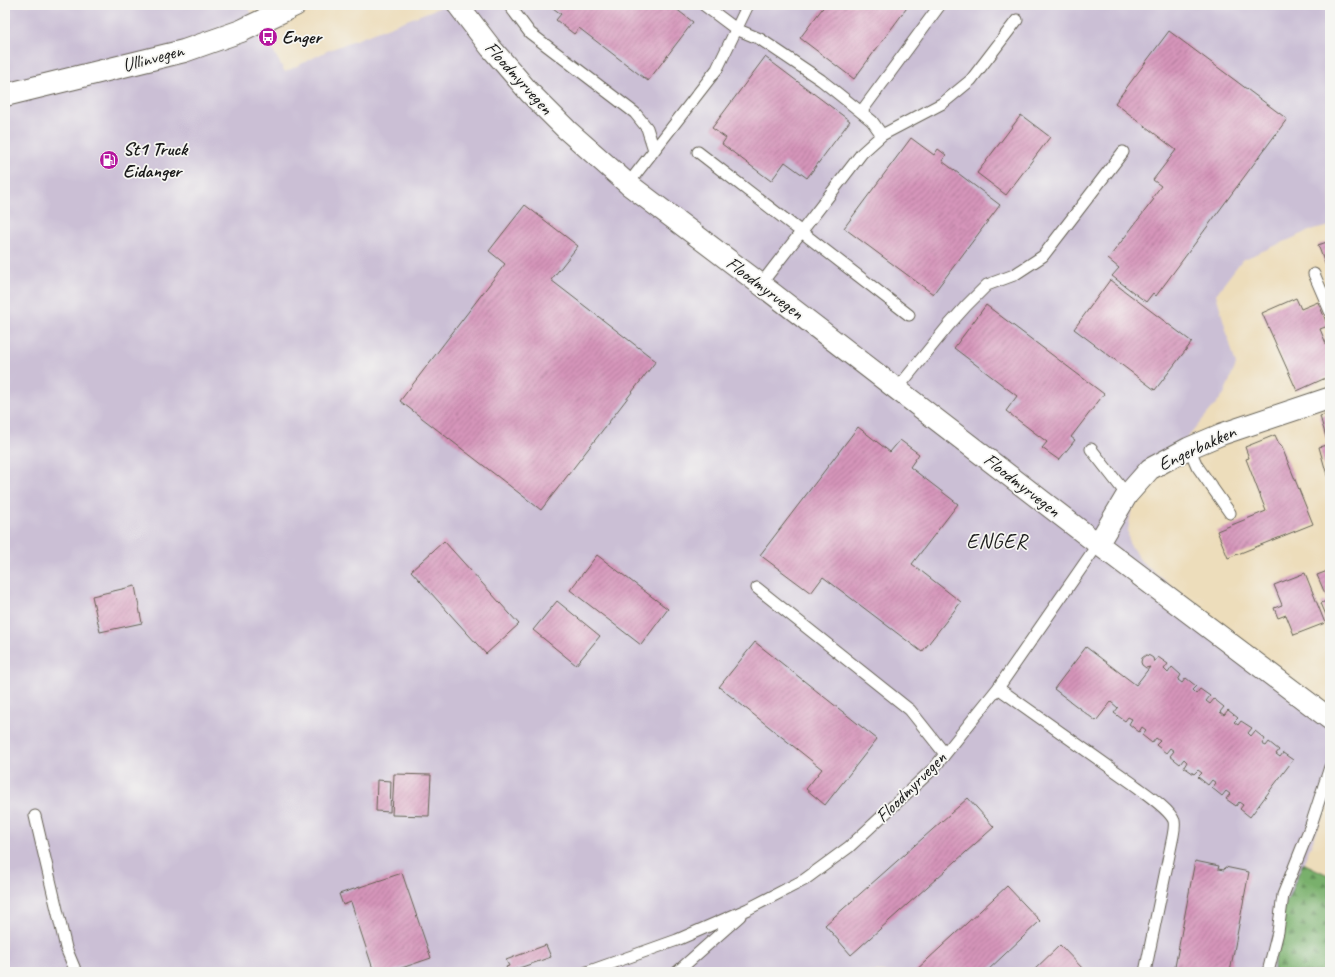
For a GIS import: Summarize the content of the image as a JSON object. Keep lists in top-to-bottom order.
{
  "streets": {
    "main road": ["Ullinvegen"],
    "street": ["Floodmyrvegen", "Engerbakken"]
  },
  "crossings": [
    ["Floodmyrvegen", "Engerbakken"]
  ],
  "districts": ["ENGER"],
  "places": {
    "bus stop": ["Enger"],
    "fuel station": ["St1 Truck Eidanger"]
  }
}
